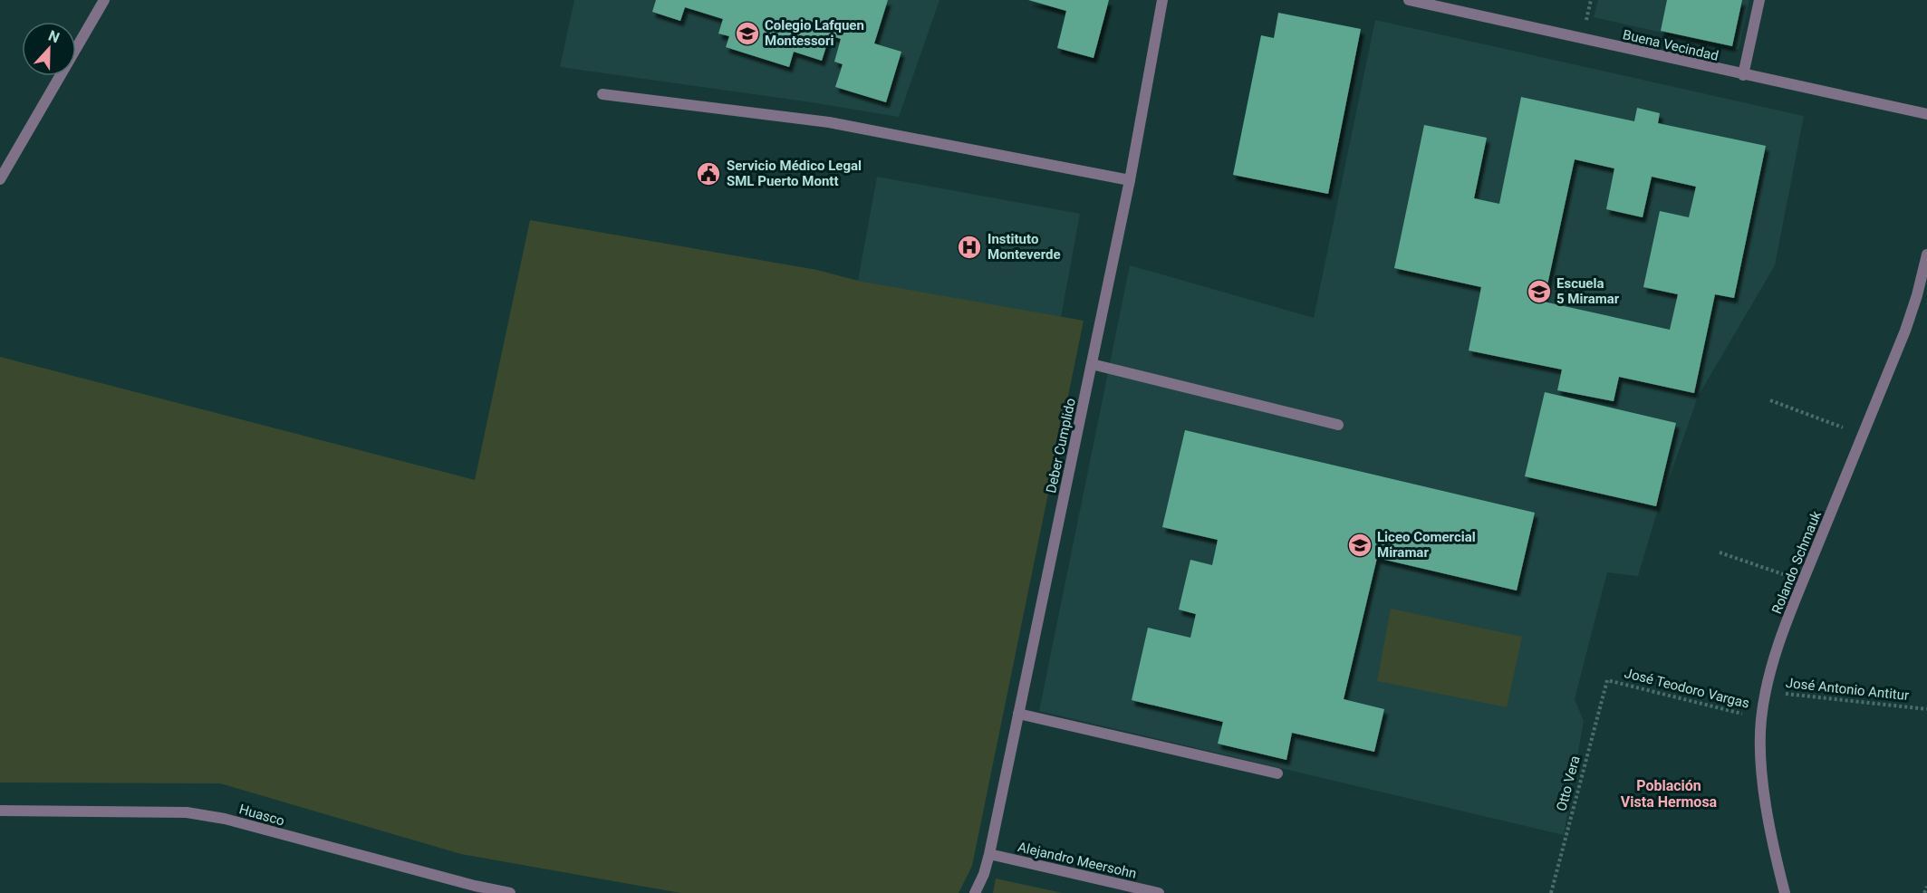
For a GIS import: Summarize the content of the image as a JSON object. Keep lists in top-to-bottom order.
{
  "streets": {
    "street": [
      "Buena Vecindad",
      "Deber Cumplido",
      "Rolando Schmauk",
      "Huasco",
      "Alejandro Meersohn"
    ],
    "path": ["José Teodoro Vargas", "José Antonio Antitur", "Otto Vera"]
  },
  "crossings": [
    ["Deber Cumplido", "Alejandro Meersohn"],
    ["Rolando Schmauk", "José Teodoro Vargas"],
    ["Rolando Schmauk", "José Antonio Antitur"],
    ["José Teodoro Vargas", "Otto Vera"]
  ],
  "districts": ["Población Vista Hermosa"],
  "places": {
    "school or university": ["Colegio Lafquen Montessori", "Escuela 5 Miramar", "Liceo Comercial Miramar"],
    "public building": ["Servicio Médico Legal SML Puerto Montt"],
    "hospital": ["Instituto Monteverde"]
  },
  "north": "top"
}
